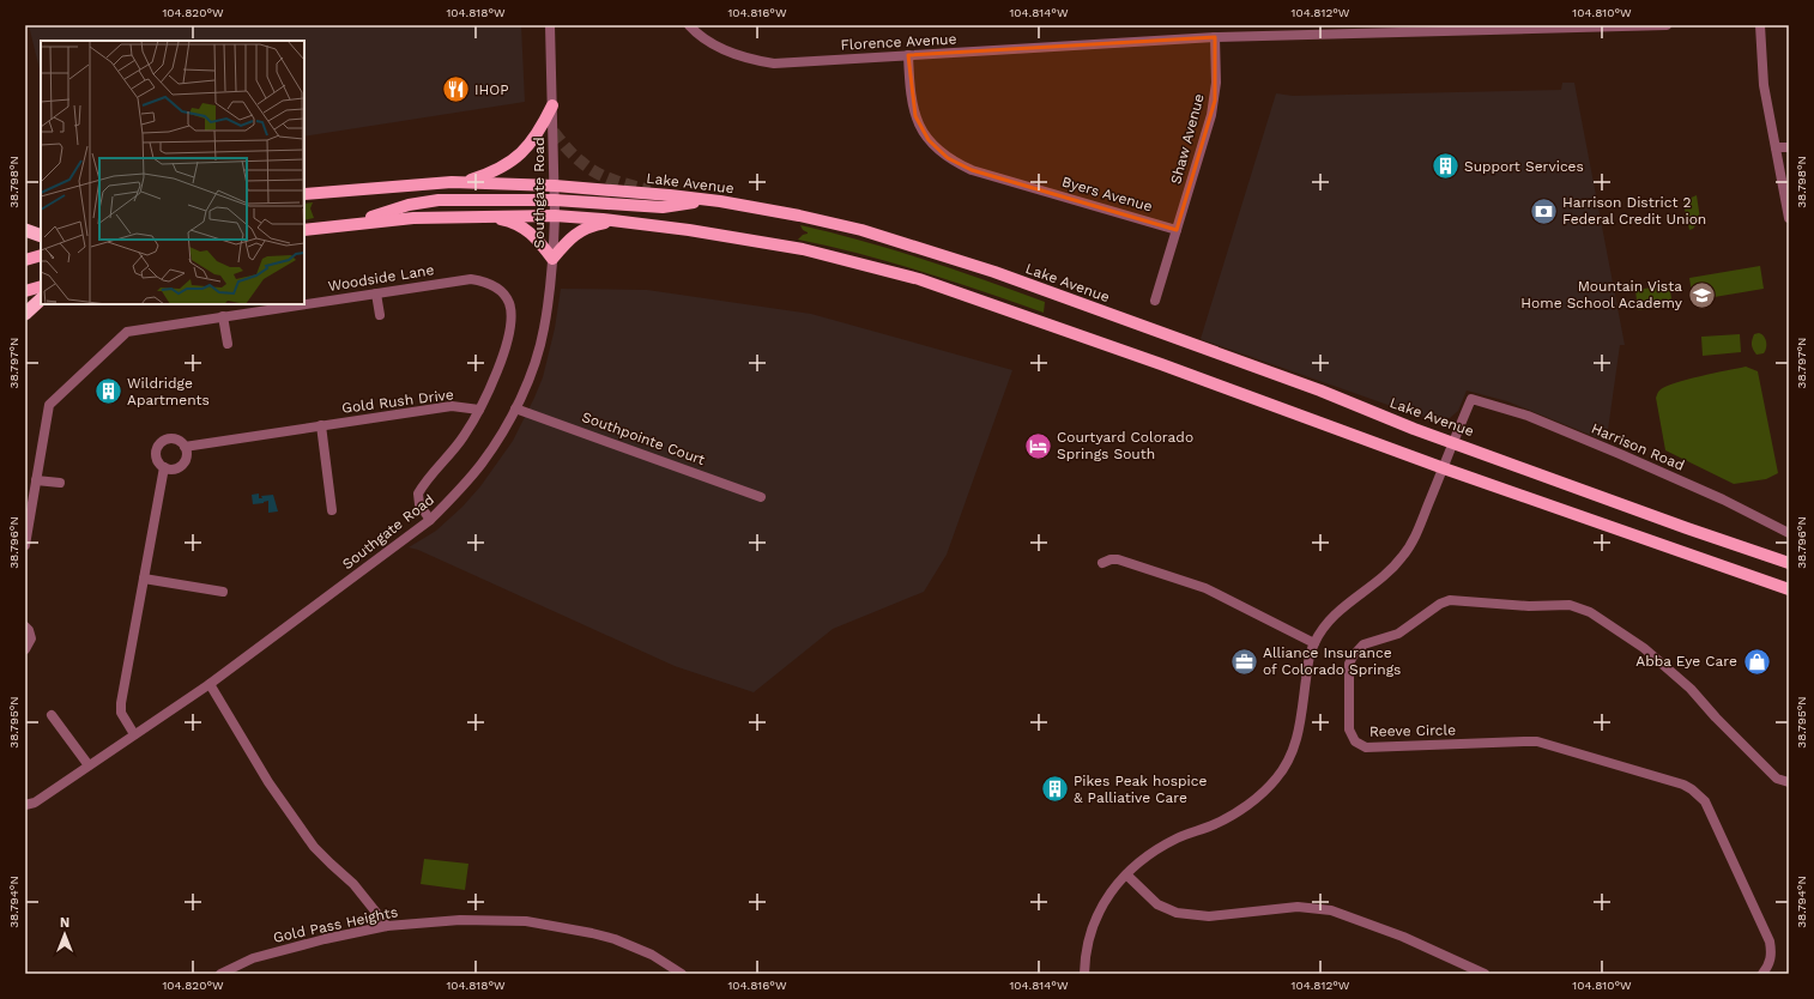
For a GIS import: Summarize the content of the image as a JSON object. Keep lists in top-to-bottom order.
{
  "streets": {
    "main road": ["Lake Avenue"],
    "street": [
      "Florence Avenue",
      "Shaw Avenue",
      "Southgate Road",
      "Byers Avenue",
      "Woodside Lane",
      "Gold Rush Drive",
      "Southpointe Court",
      "Harrison Road",
      "Reeve Circle",
      "Gold Pass Heights"
    ]
  },
  "crossings": [
    ["Florence Avenue", "Shaw Avenue"],
    ["Florence Avenue", "Byers Avenue"],
    ["Shaw Avenue", "Byers Avenue"],
    ["Lake Avenue", "Southgate Road"],
    ["Lake Avenue", "Harrison Road"],
    ["Southgate Road", "Southpointe Court"],
    ["Woodside Lane", "Gold Rush Drive"]
  ],
  "places": {
    "restaurant": ["IHOP"],
    "building": ["Support Services", "Wildridge Apartments", "Pikes Peak hospice & Palliative Care"],
    "bank": ["Harrison District 2 Federal Credit Union"],
    "school or university": ["Mountain Vista Home School Academy"],
    "hotel": ["Courtyard Colorado Springs South"],
    "office": ["Alliance Insurance of Colorado Springs"],
    "shop": ["Abba Eye Care"]
  },
  "north": "top",
  "coordinates": [
    "104.820°W",
    "104.818°W",
    "104.816°W",
    "104.814°W",
    "104.812°W",
    "104.810°W",
    "38.798°N",
    "38.797°N",
    "38.796°N",
    "38.795°N",
    "38.794°N"
  ]
}
